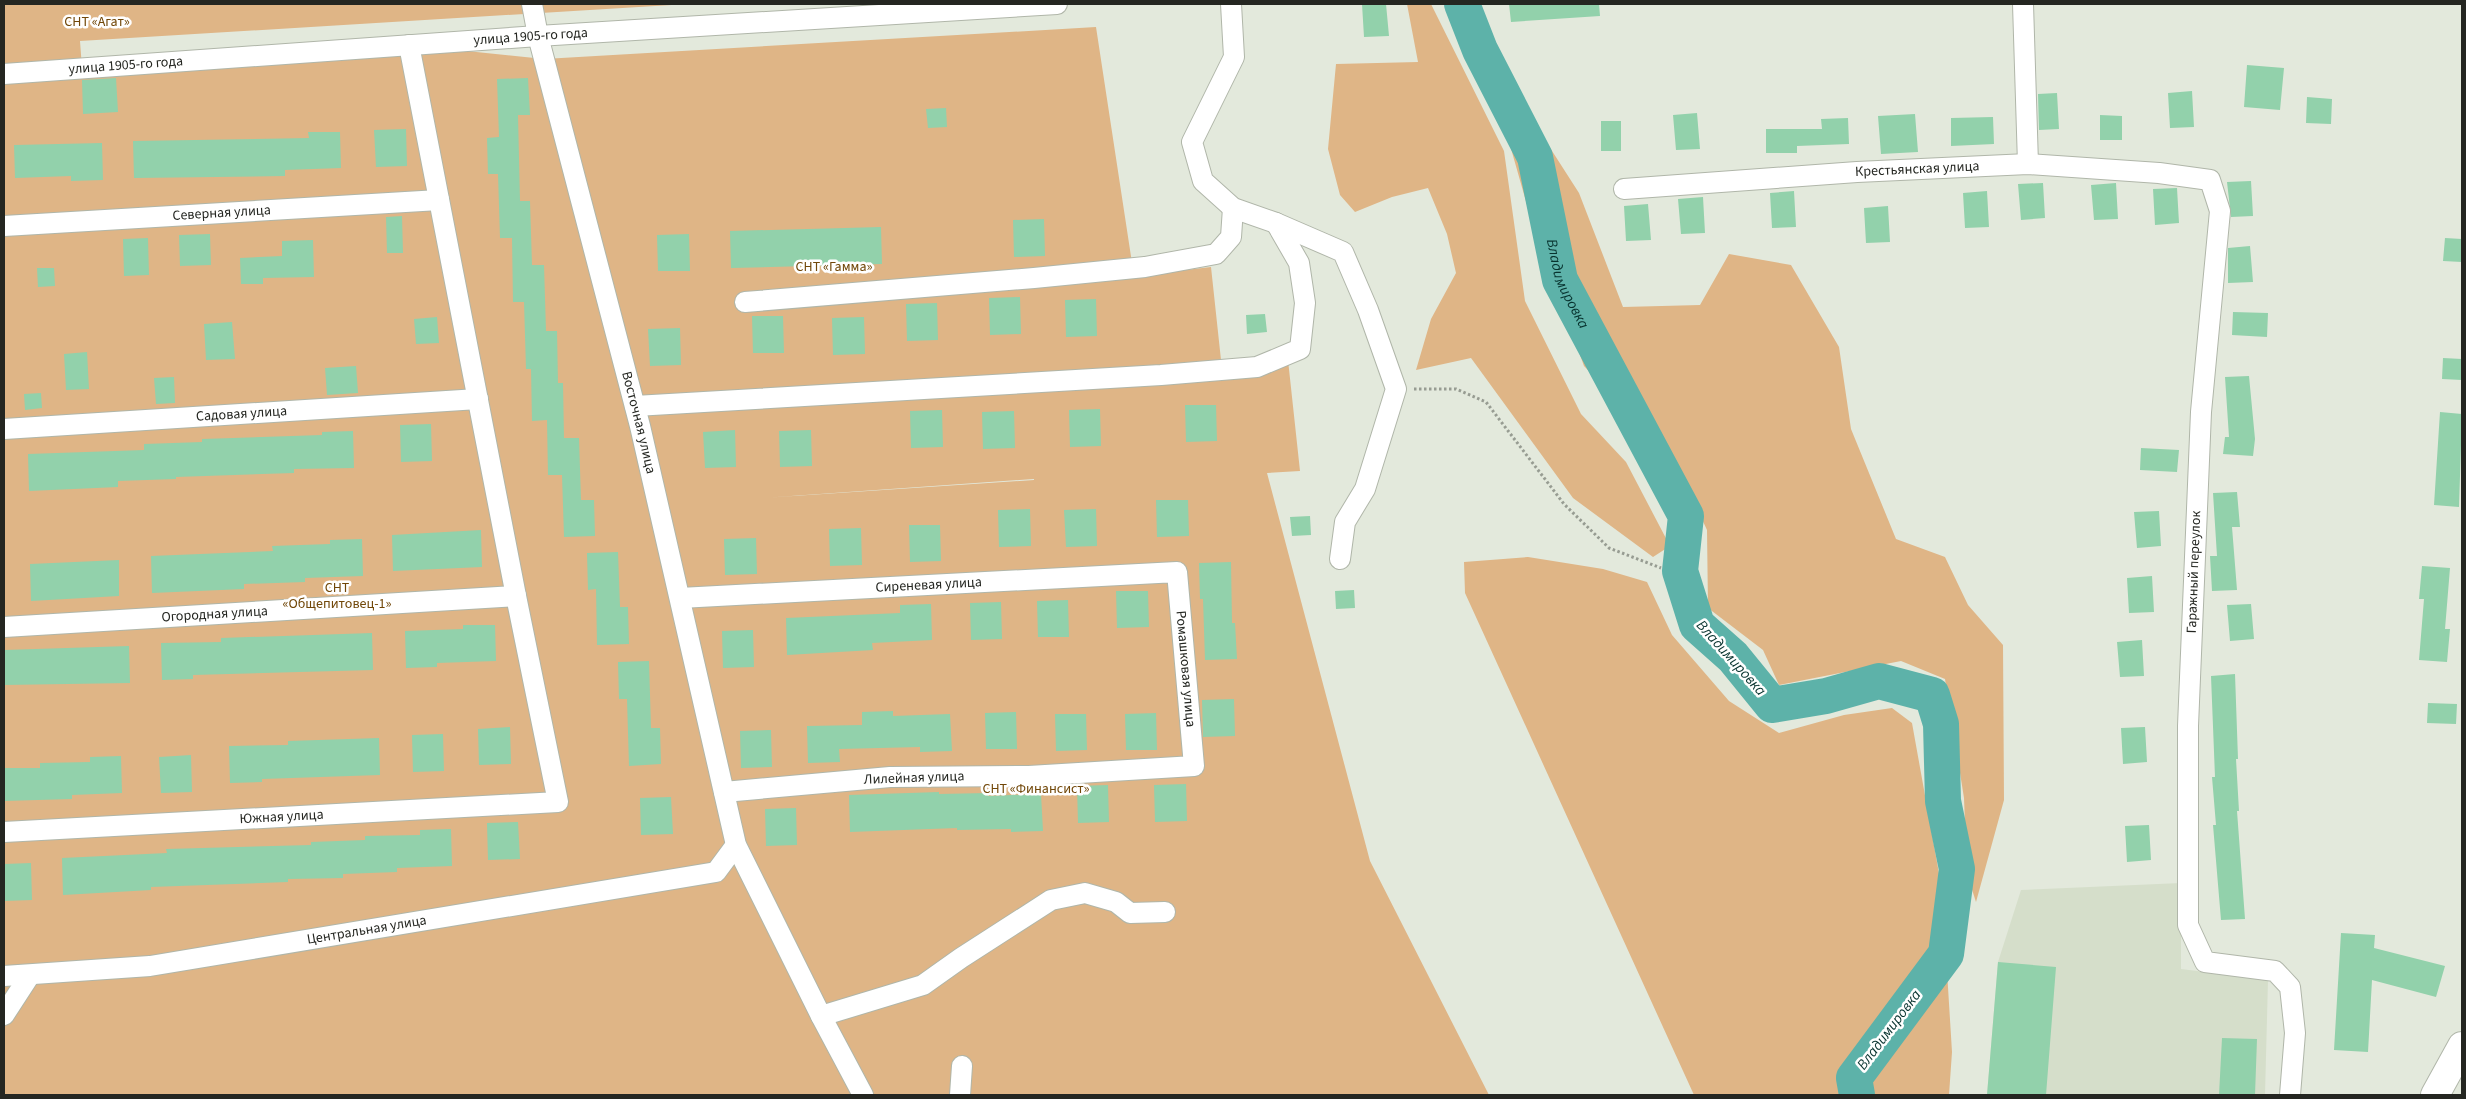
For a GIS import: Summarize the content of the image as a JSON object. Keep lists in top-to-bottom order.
{
  "streets": {
    "street": [
      "улица 1905-го года",
      "Крестьянская улица",
      "Северная улица",
      "Садовая улица",
      "Восточная улица",
      "Гаражный переулок",
      "Сиреневая улица",
      "Огородная улица",
      "Ромашковая улица",
      "Лилейная улица",
      "Южная улица",
      "Центральная улица"
    ]
  },
  "crossings": [
    ["улица 1905-го года", "Восточная улица"],
    ["Крестьянская улица", "Гаражный переулок"],
    ["Восточная улица", "Сиреневая улица"],
    ["Восточная улица", "Лилейная улица"],
    ["Восточная улица", "Центральная улица"],
    ["Сиреневая улица", "Ромашковая улица"],
    ["Огородная улица", "Южная улица"],
    ["Ромашковая улица", "Лилейная улица"]
  ],
  "water": ["Владимировка"],
  "parks": [
    "СНТ «Агат»",
    "СНТ «Гамма»",
    "СНТ «Общепитовец-1»",
    "СНТ «Финансист»"
  ]
}
